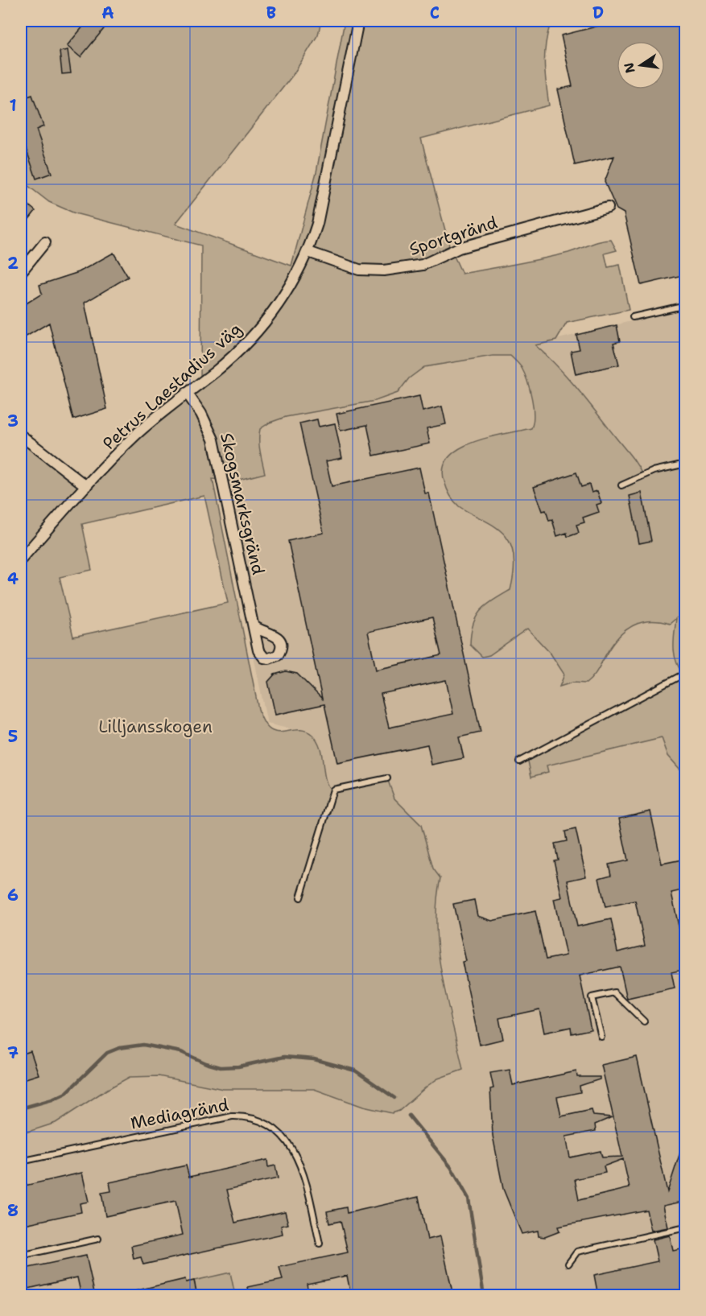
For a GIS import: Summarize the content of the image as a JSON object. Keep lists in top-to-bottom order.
{
  "streets": {
    "street": ["Sportgränd", "Petrus Laestadius väg", "Skogsmarksgränd"],
    "lane": ["Mediagränd"]
  },
  "crossings": [
    ["Sportgränd", "Petrus Laestadius väg"],
    ["Petrus Laestadius väg", "Skogsmarksgränd"]
  ],
  "parks": ["Lilljansskogen"],
  "north": "left",
  "grid": {
    "columns": [
      "A",
      "B",
      "C",
      "D"
    ],
    "rows": [
      "1",
      "2",
      "3",
      "4",
      "5",
      "6",
      "7",
      "8"
    ]
  }
}
